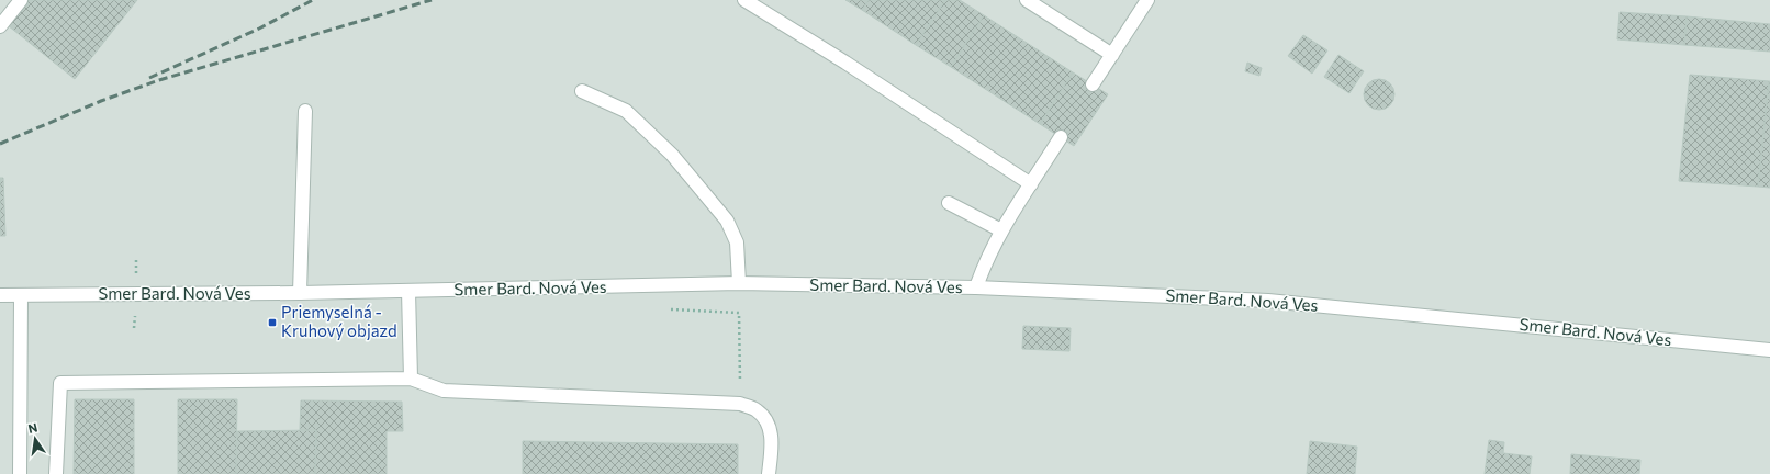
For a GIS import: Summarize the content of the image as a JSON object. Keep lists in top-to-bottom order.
{
  "streets": {
    "street": ["Smer Bard. Nová Ves"]
  },
  "places": {
    "transit": ["Priemyselná - Kruhový objazd"]
  },
  "north": "top"
}
